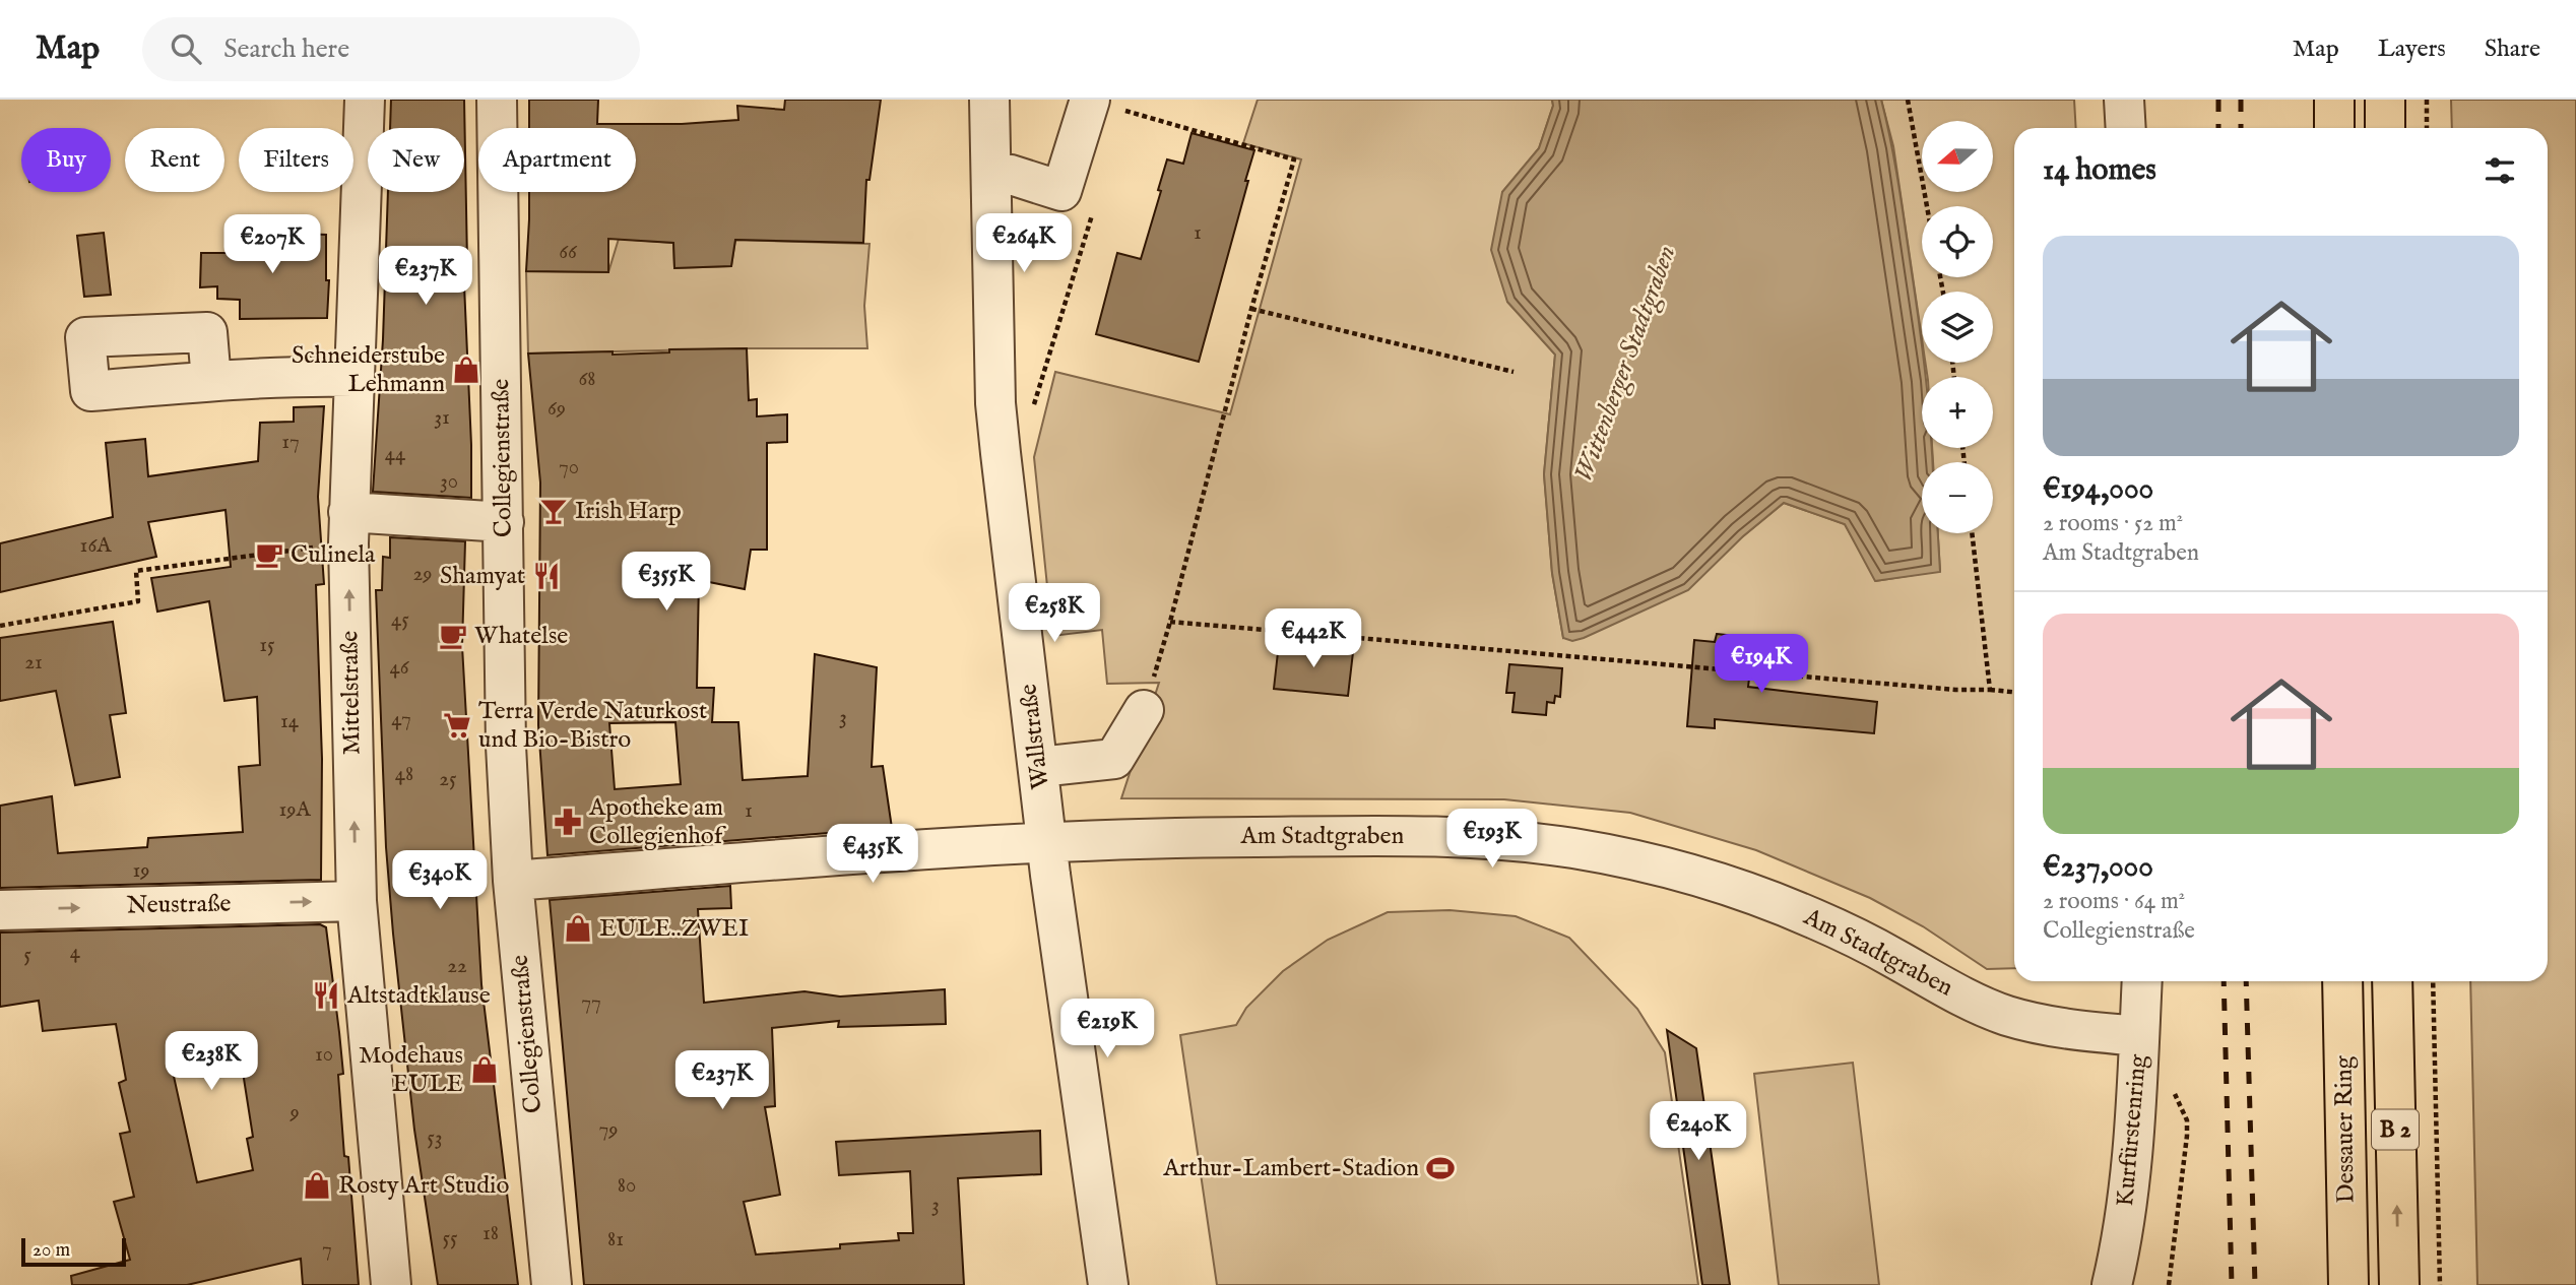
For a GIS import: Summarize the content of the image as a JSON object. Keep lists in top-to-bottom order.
{
  "streets": {
    "main road": ["Dessauer Ring", "B 2"],
    "street": [
      "Collegienstraße",
      "Mittelstraße",
      "Wallstraße",
      "Am Stadtgraben",
      "Neustraße",
      "Kurfürstenring"
    ]
  },
  "crossings": [
    ["Collegienstraße", "Am Stadtgraben"],
    ["Mittelstraße", "Neustraße"],
    ["Wallstraße", "Am Stadtgraben"],
    ["Am Stadtgraben", "Kurfürstenring"]
  ],
  "one_way": ["Neustraße"],
  "water": ["Wittenberger Stadtgraben"],
  "places": {
    "shop": [
      "Schneiderstube Lehmann",
      "EULE..ZWEI",
      "Modehaus EULE",
      "Rosty Art Studio"
    ],
    "bar": ["Irish Harp"],
    "cafe": ["Culinela", "Whatelse"],
    "restaurant": ["Shamyat", "Altstadtklause"],
    "supermarket": ["Terra Verde Naturkost und Bio-Bistro"],
    "pharmacy": ["Apotheke am Collegienhof"],
    "sports": ["Arthur-Lambert-Stadion"]
  },
  "house_numbers": [
    "1",
    "66",
    "68",
    "69",
    "31",
    "17",
    "44",
    "70",
    "30",
    "16A",
    "29",
    "45",
    "15",
    "21",
    "46",
    "3",
    "47",
    "14",
    "48",
    "25",
    "19A",
    "1",
    "19",
    "4",
    "5",
    "22",
    "77",
    "10",
    "9",
    "79",
    "53",
    "80",
    "3",
    "18",
    "55",
    "81",
    "7"
  ],
  "scale_bar": "20 m",
  "north": "left",
  "page": {
    "header": "Map",
    "search": "Search here",
    "nav": ["Map", "Layers", "Share"],
    "map_buttons": ["+", "−"],
    "chip": [
      "Buy",
      "Rent",
      "Filters",
      "New",
      "Apartment"
    ],
    "heading": "14 homes",
    "price": [
      "€264K",
      "€207K",
      "€237K",
      "€355K",
      "€258K",
      "€442K",
      "€194K",
      "€193K",
      "€435K",
      "€340K",
      "€219K",
      "€238K",
      "€237K",
      "€240K"
    ],
    "list": [
      {
        "name": "€194,000",
        "note": "2 rooms · 52 m² · Am Stadtgraben"
      },
      {
        "name": "€237,000",
        "note": "2 rooms · 64 m² · Collegienstraße"
      }
    ],
    "scale": "20 m"
  }
}
